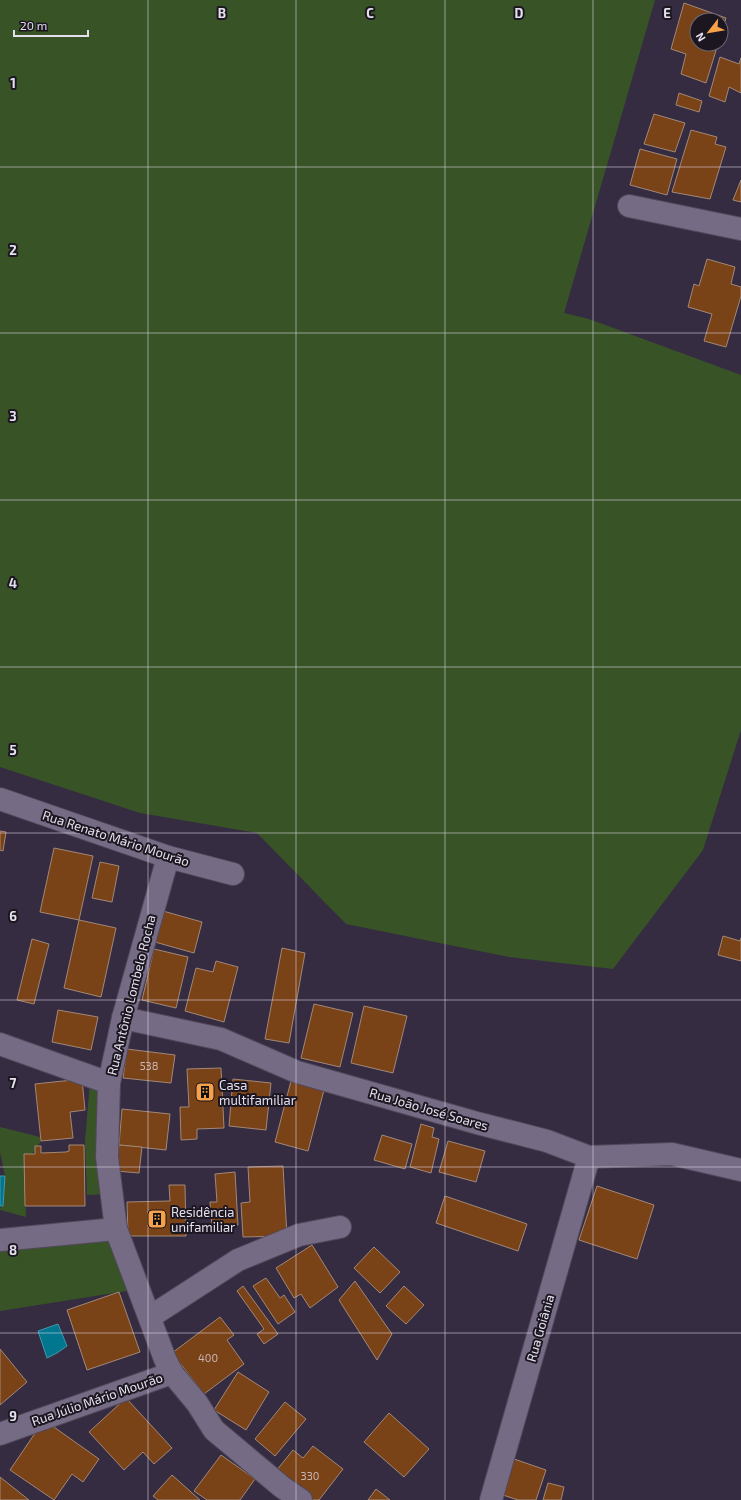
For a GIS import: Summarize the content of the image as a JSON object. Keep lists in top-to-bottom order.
{
  "streets": {
    "street": [
      "Rua Renato Mário Mourão",
      "Rua Antônio Lombelo Rocha",
      "Rua João José Soares",
      "Rua Goiânia",
      "Rua Júlio Mário Mourão"
    ]
  },
  "crossings": [
    ["Rua Renato Mário Mourão", "Rua Antônio Lombelo Rocha"],
    ["Rua Antônio Lombelo Rocha", "Rua João José Soares"],
    ["Rua Antônio Lombelo Rocha", "Rua Júlio Mário Mourão"],
    ["Rua João José Soares", "Rua Goiânia"]
  ],
  "places": {
    "building": ["Casa multifamiliar", "Residência unifamiliar"]
  },
  "house_numbers": ["538", "400", "330"],
  "scale_bar": "20 m",
  "north": "bottom left",
  "grid": {
    "columns": [
      "B",
      "C",
      "D",
      "E"
    ],
    "rows": [
      "1",
      "2",
      "3",
      "4",
      "5",
      "6",
      "7",
      "8",
      "9"
    ]
  }
}
